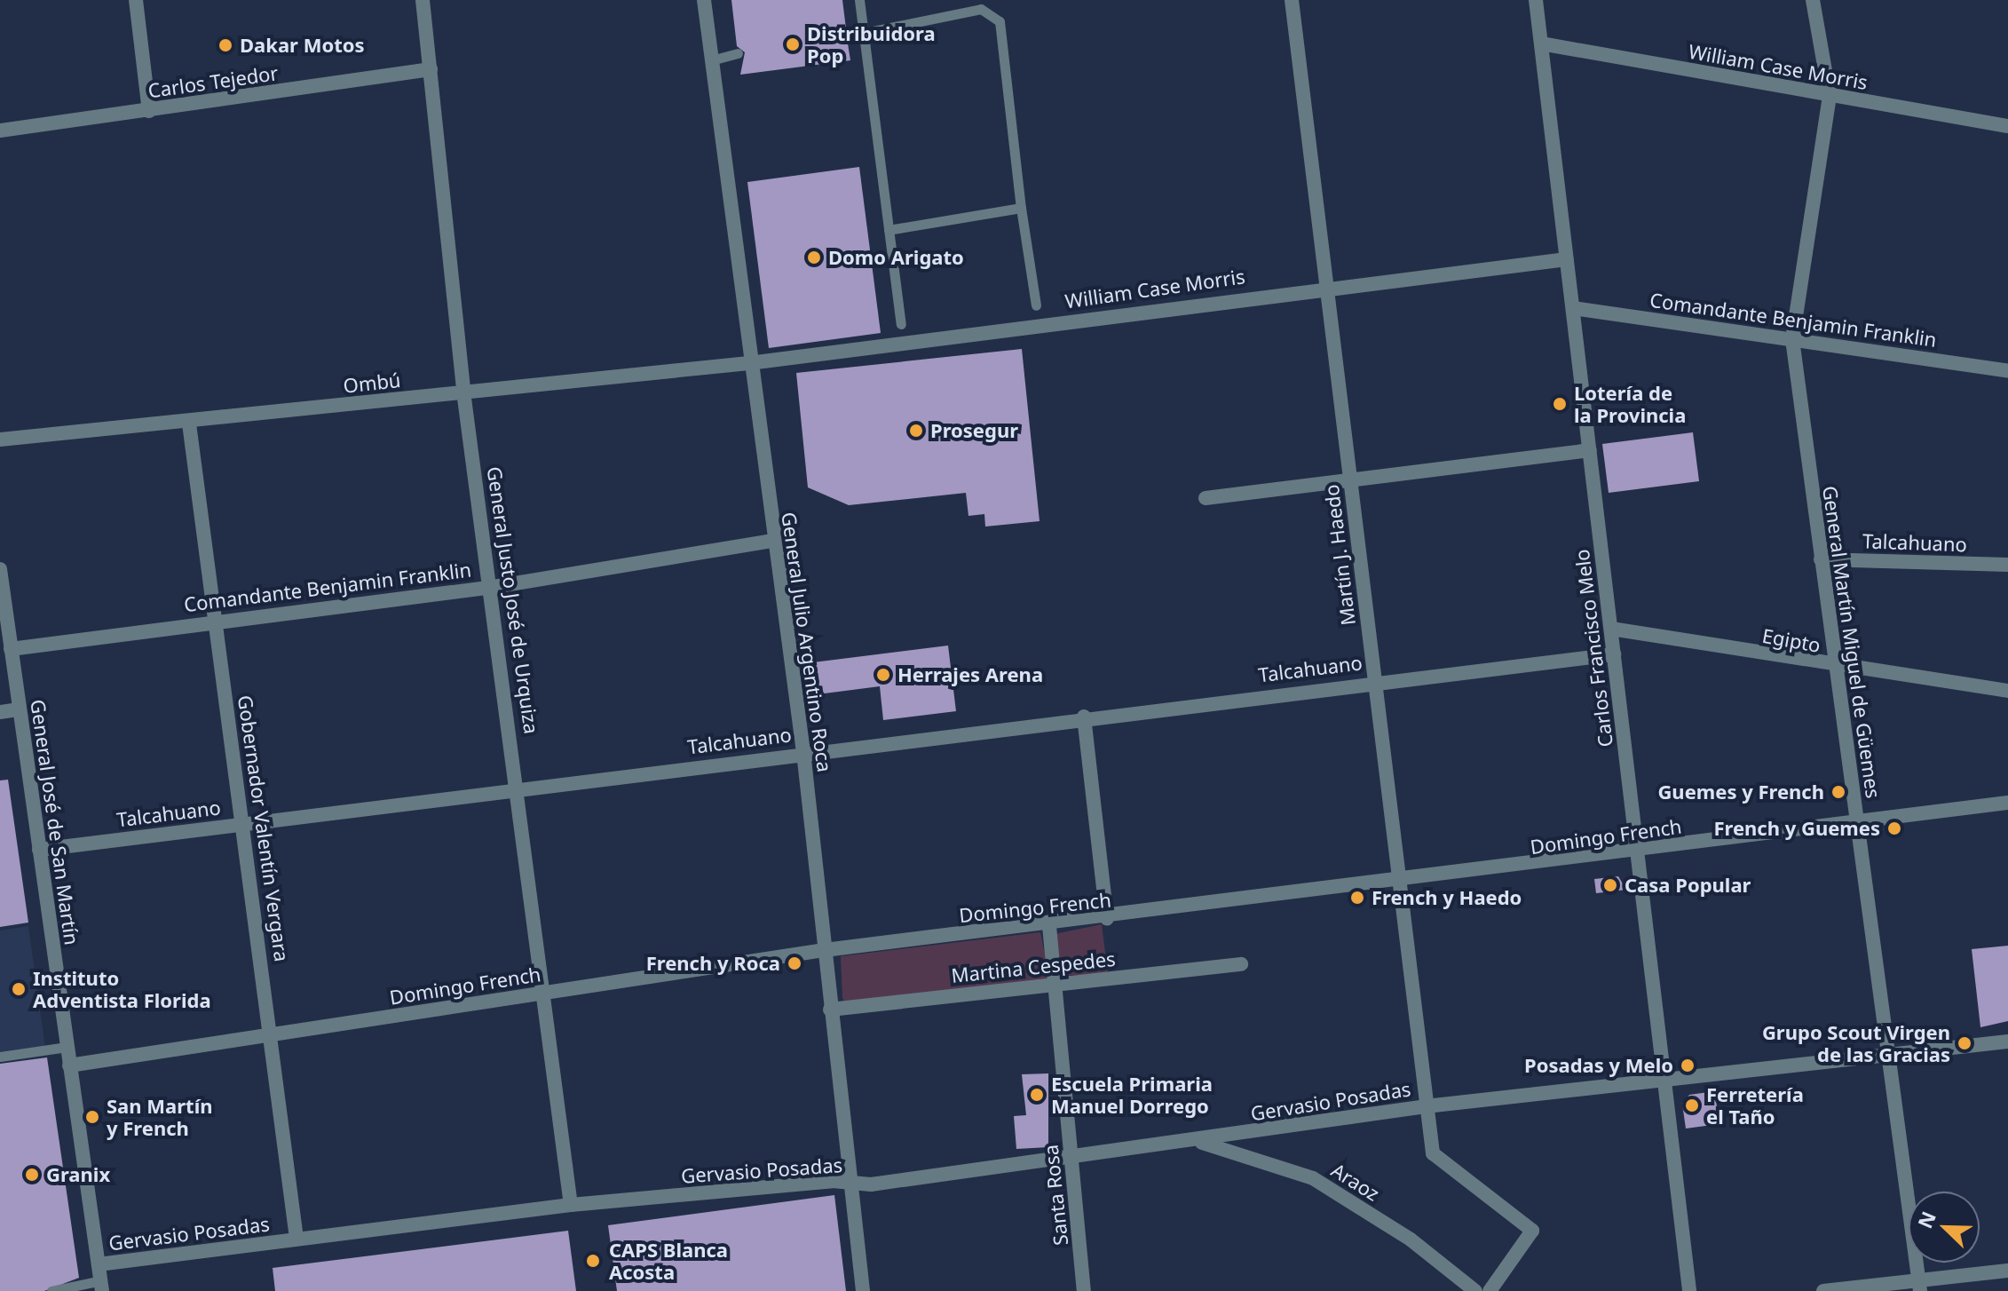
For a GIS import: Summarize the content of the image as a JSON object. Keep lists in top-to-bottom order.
{
  "streets": {
    "street": [
      "William Case Morris",
      "Carlos Tejedor",
      "Comandante Benjamin Franklin",
      "Ombú",
      "Talcahuano",
      "Martín J. Haedo",
      "General Justo José de Urquiza",
      "Egipto",
      "General Julio Argentino Roca",
      "General Martín Miguel de Güemes",
      "Carlos Francisco Melo",
      "General José de San Martín",
      "Gobernador Valentín Vergara",
      "Domingo French",
      "Martina Cespedes",
      "Gervasio Posadas",
      "Araoz",
      "Santa Rosa"
    ]
  },
  "crossings": [
    ["William Case Morris", "Ombú"],
    ["William Case Morris", "Martín J. Haedo"],
    ["William Case Morris", "General Julio Argentino Roca"],
    ["William Case Morris", "General Martín Miguel de Güemes"],
    ["William Case Morris", "Carlos Francisco Melo"],
    ["Carlos Tejedor", "General Justo José de Urquiza"],
    ["Comandante Benjamin Franklin", "General Justo José de Urquiza"],
    ["Comandante Benjamin Franklin", "General Julio Argentino Roca"],
    ["Comandante Benjamin Franklin", "General Martín Miguel de Güemes"],
    ["Comandante Benjamin Franklin", "Carlos Francisco Melo"],
    ["Comandante Benjamin Franklin", "General José de San Martín"],
    ["Comandante Benjamin Franklin", "Gobernador Valentín Vergara"],
    ["Ombú", "General Justo José de Urquiza"],
    ["Ombú", "General Julio Argentino Roca"],
    ["Ombú", "Gobernador Valentín Vergara"],
    ["Talcahuano", "Martín J. Haedo"],
    ["Talcahuano", "General Justo José de Urquiza"],
    ["Talcahuano", "General Julio Argentino Roca"],
    ["Talcahuano", "General Martín Miguel de Güemes"],
    ["Talcahuano", "Carlos Francisco Melo"],
    ["Talcahuano", "General José de San Martín"],
    ["Talcahuano", "Gobernador Valentín Vergara"],
    ["Martín J. Haedo", "Domingo French"],
    ["Martín J. Haedo", "Gervasio Posadas"],
    ["General Justo José de Urquiza", "Domingo French"],
    ["General Justo José de Urquiza", "Gervasio Posadas"],
    ["Egipto", "General Martín Miguel de Güemes"],
    ["Egipto", "Carlos Francisco Melo"],
    ["General Julio Argentino Roca", "Domingo French"],
    ["General Julio Argentino Roca", "Martina Cespedes"],
    ["General Julio Argentino Roca", "Gervasio Posadas"],
    ["General Martín Miguel de Güemes", "Domingo French"],
    ["General Martín Miguel de Güemes", "Gervasio Posadas"],
    ["Carlos Francisco Melo", "Domingo French"],
    ["Carlos Francisco Melo", "Gervasio Posadas"],
    ["General José de San Martín", "Domingo French"],
    ["General José de San Martín", "Gervasio Posadas"],
    ["Gobernador Valentín Vergara", "Domingo French"],
    ["Gobernador Valentín Vergara", "Gervasio Posadas"],
    ["Domingo French", "Santa Rosa"],
    ["Martina Cespedes", "Santa Rosa"],
    ["Gervasio Posadas", "Araoz"],
    ["Gervasio Posadas", "Santa Rosa"]
  ],
  "places": [
    "Distribuidora Pop",
    "Dakar Motos",
    "Domo Arigato",
    "Lotería de la Provincia",
    "Prosegur",
    "Herrajes Arena",
    "Guemes y French",
    "French y Guemes",
    "Casa Popular",
    "French y Haedo",
    "French y Roca",
    "Instituto Adventista Florida",
    "Grupo Scout Virgen de las Gracias",
    "Posadas y Melo",
    "Escuela Primaria Manuel Dorrego",
    "Ferretería el Taño",
    "San Martín y French",
    "Granix",
    "CAPS Blanca Acosta"
  ],
  "north": "top left"
}
